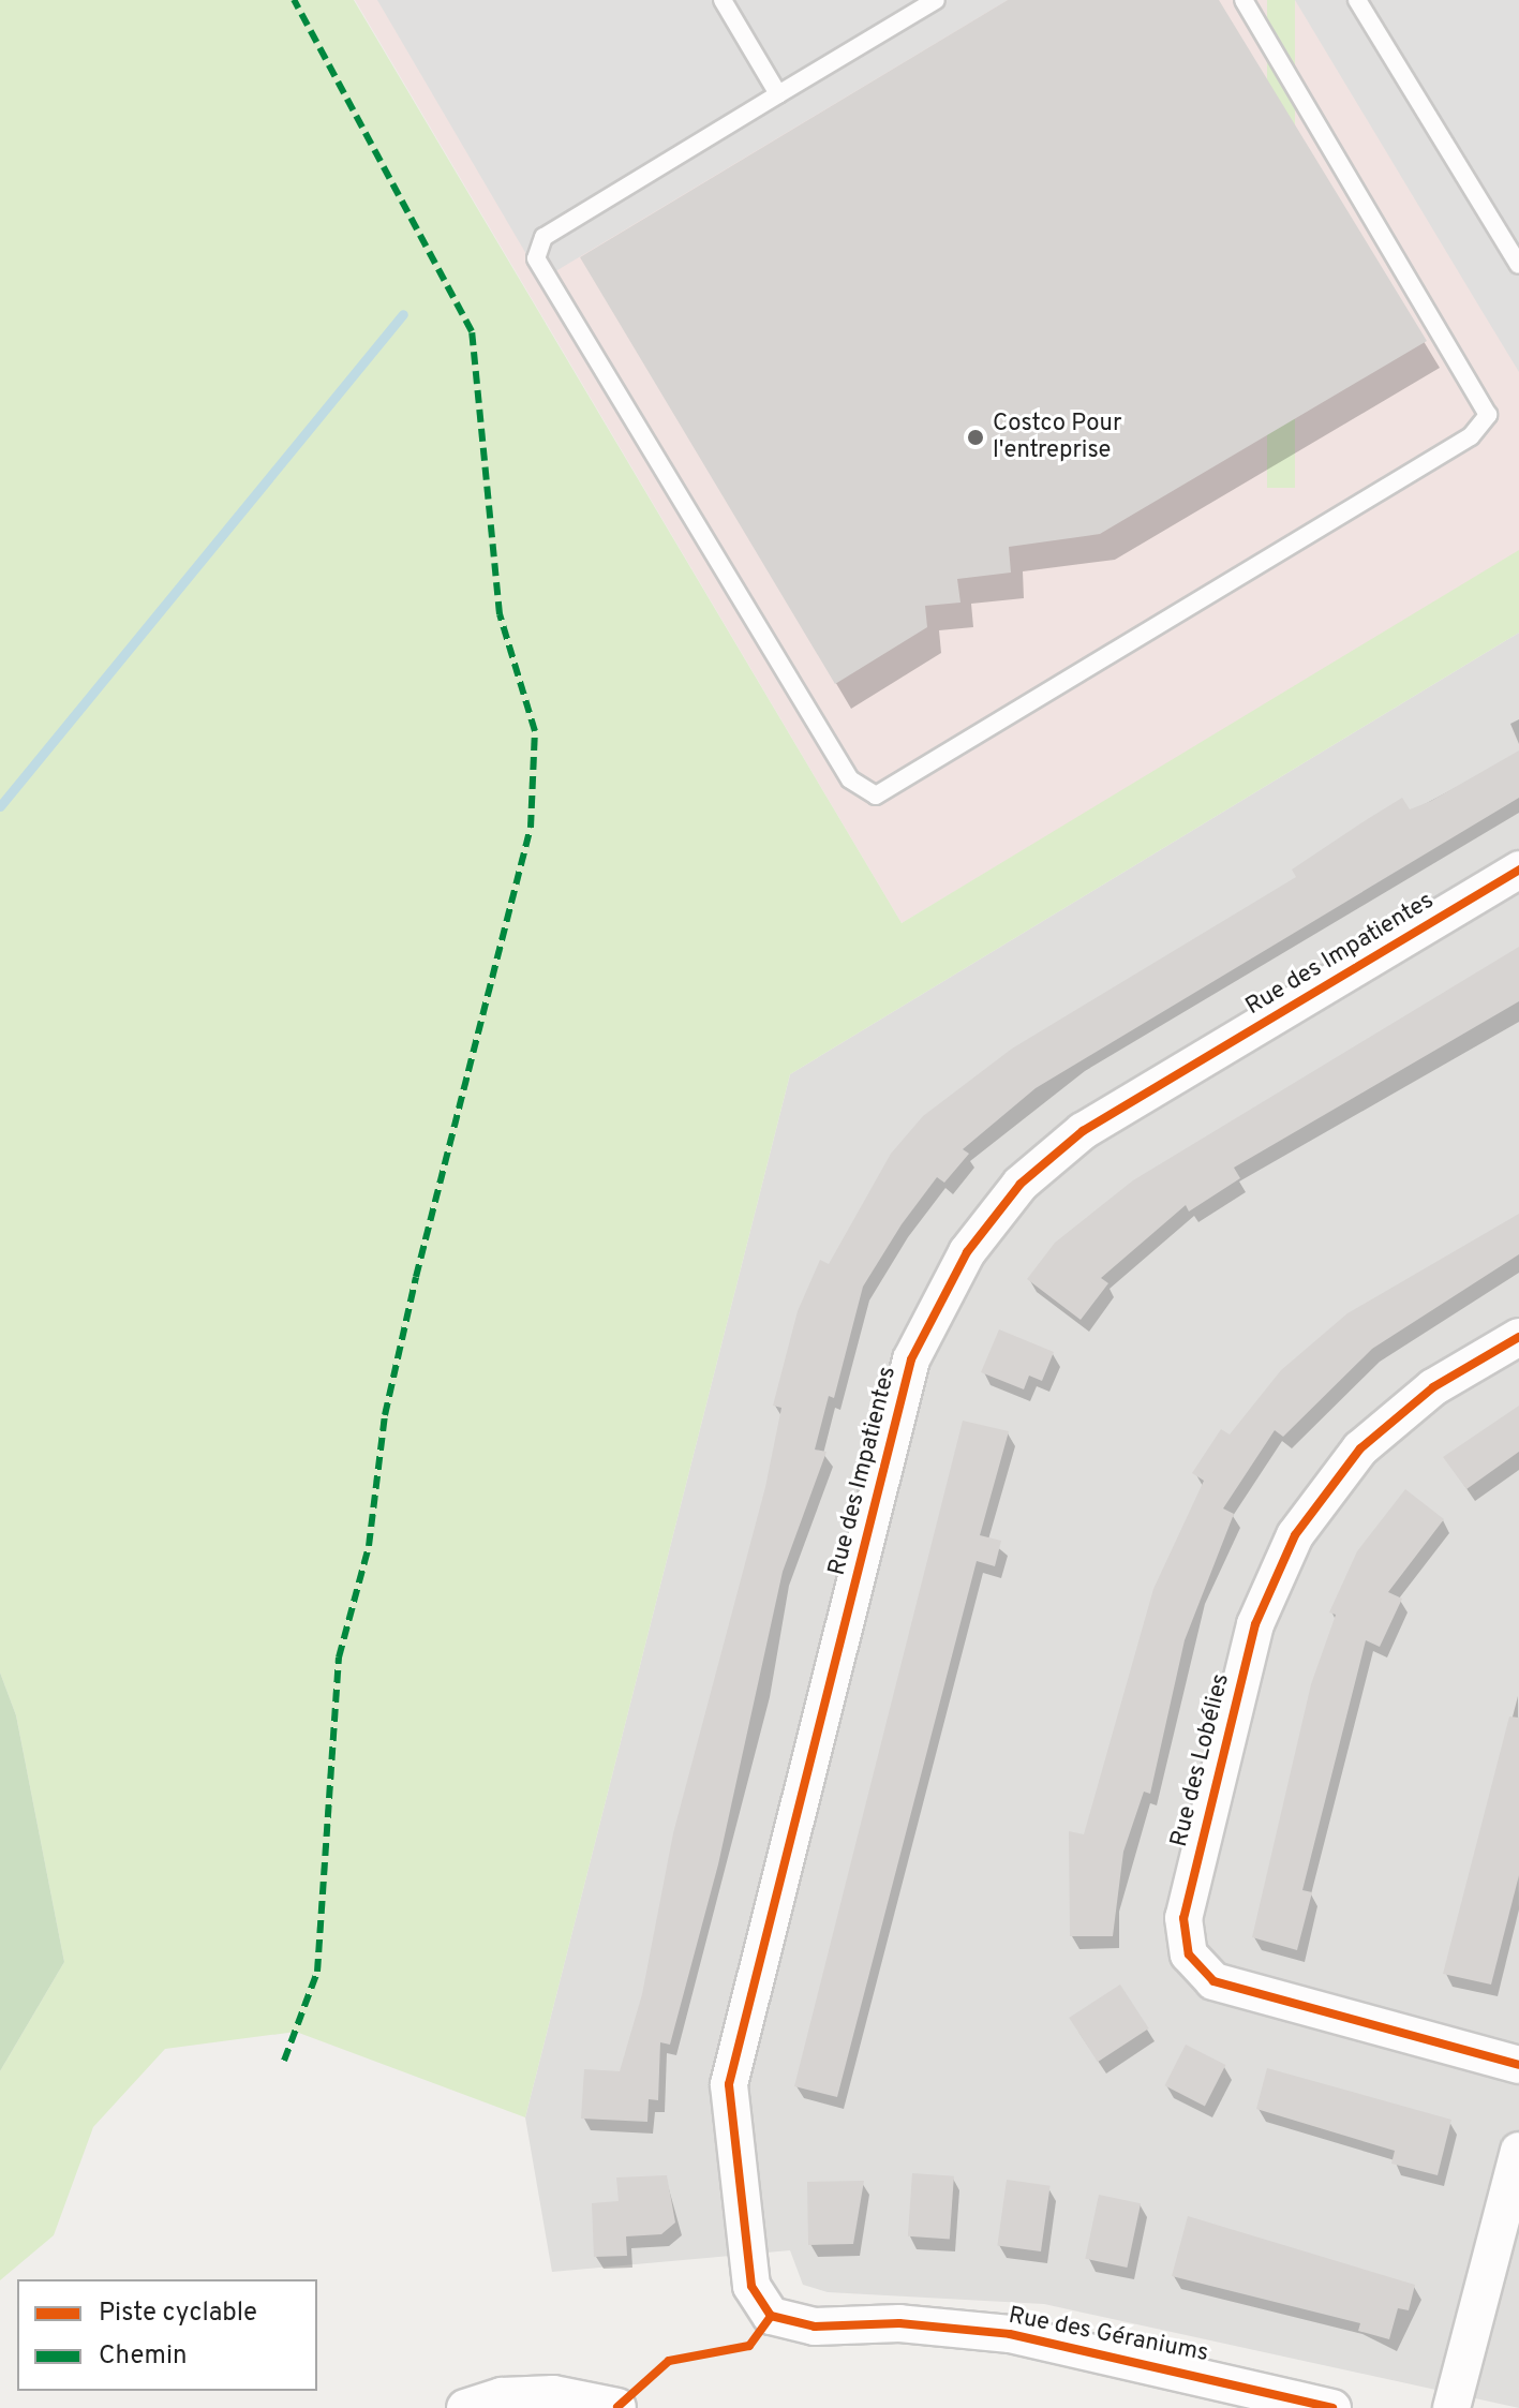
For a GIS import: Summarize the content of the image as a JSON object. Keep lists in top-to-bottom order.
{
  "streets": {
    "street": ["Rue des Impatientes", "Rue des Lobélies", "Rue des Géraniums"]
  },
  "crossings": [
    ["Rue des Impatientes", "Rue des Géraniums"]
  ],
  "places": ["Costco Pour l'entreprise"],
  "legend": ["Piste cyclable", "Chemin"]
}
